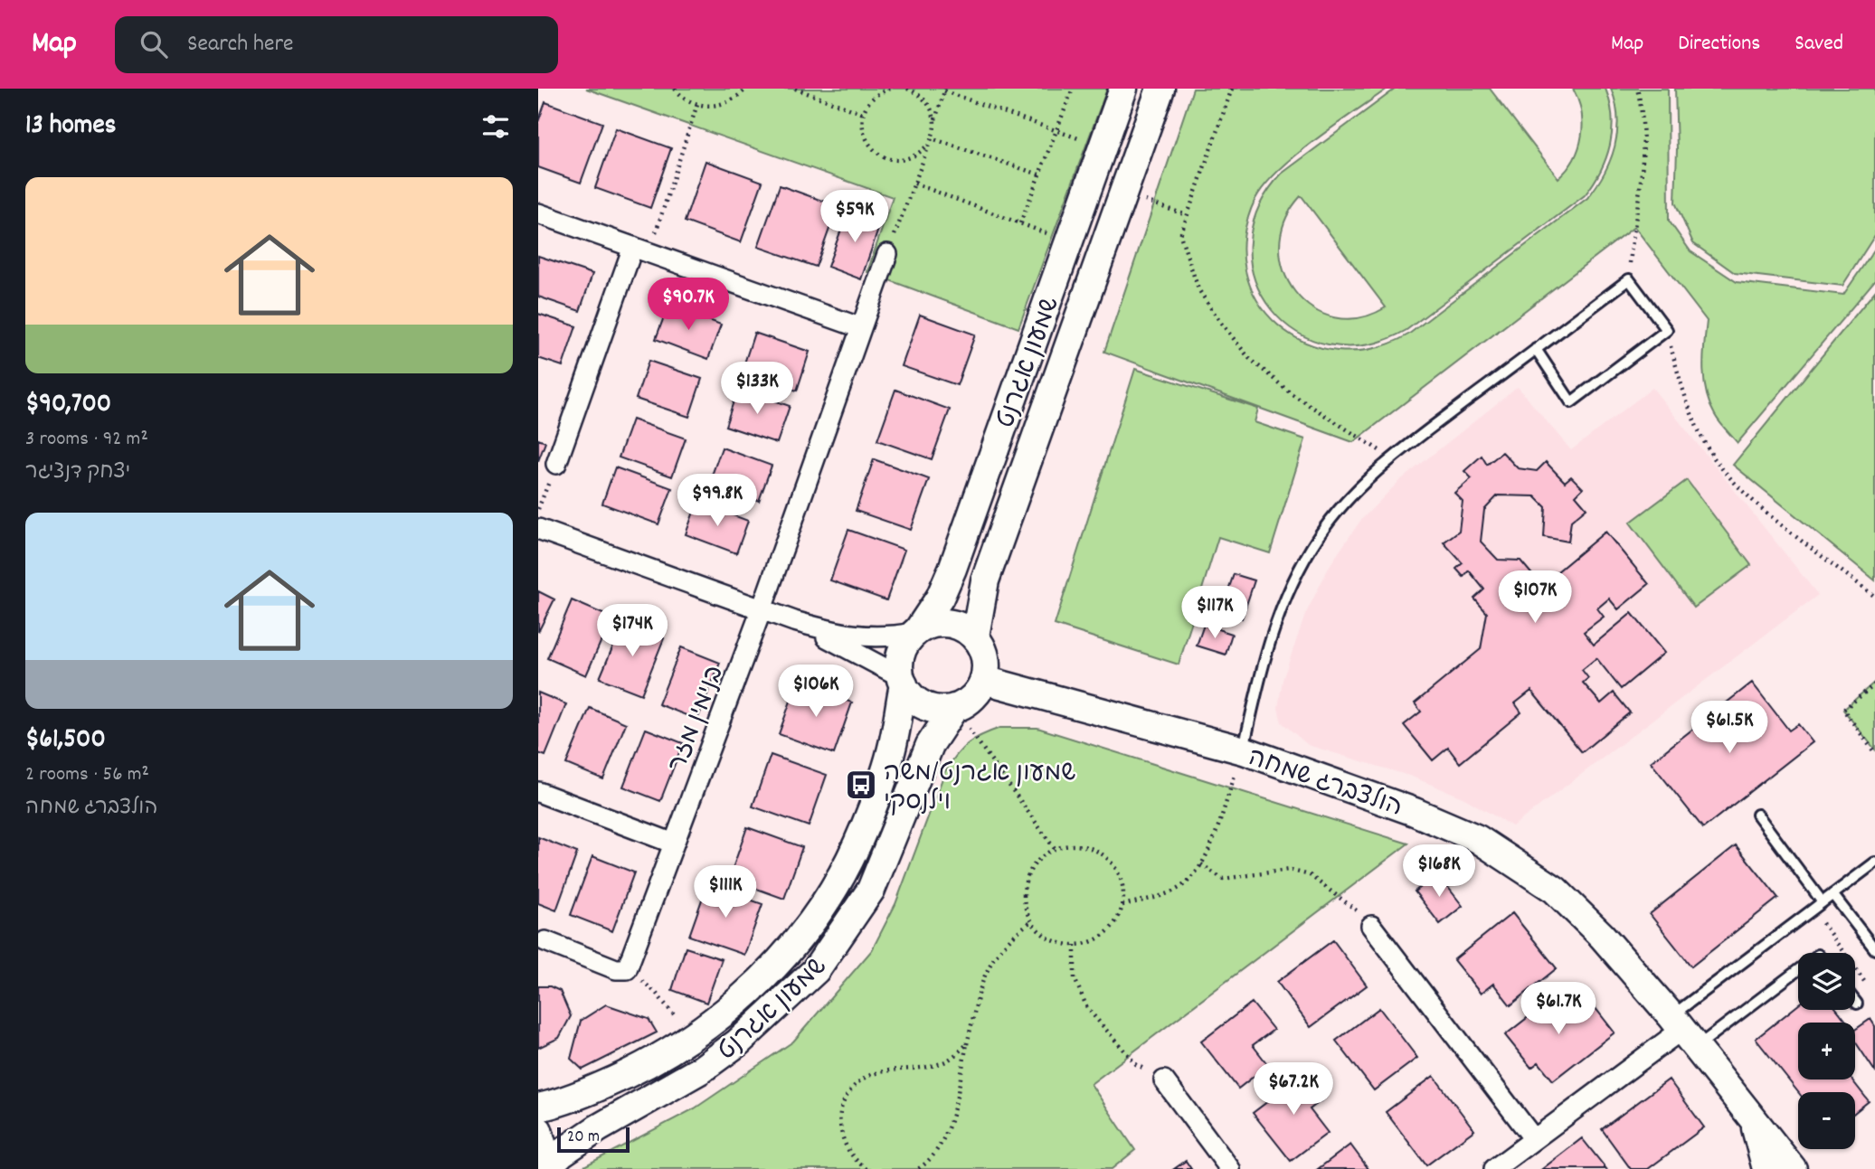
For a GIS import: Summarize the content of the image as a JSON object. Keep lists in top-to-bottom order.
{
  "streets": {
    "street": ["שמעון אגרנט", "בנימין מזר", "הולצברג שמחה"]
  },
  "crossings": [
    ["שמעון אגרנט", "הולצברג שמחה"]
  ],
  "places": {
    "bus stop": ["שמעון אגרנט/משה וילנסקי"]
  },
  "scale_bar": "20 m",
  "page": {
    "header": "Map",
    "search": "Search here",
    "nav": ["Map", "Directions", "Saved"],
    "heading": "13 homes",
    "list": [
      {
        "name": "$90,700",
        "note": "3 rooms · 92 m² · יצחק דנציגר"
      },
      {
        "name": "$61,500",
        "note": "2 rooms · 56 m² · הולצברג שמחה"
      }
    ],
    "price": [
      "$59K",
      "$90.7K",
      "$133K",
      "$99.8K",
      "$107K",
      "$117K",
      "$174K",
      "$106K",
      "$61.5K",
      "$168K",
      "$111K",
      "$61.7K",
      "$67.2K"
    ],
    "map_buttons": ["+", "−"],
    "scale": "20 m"
  }
}
